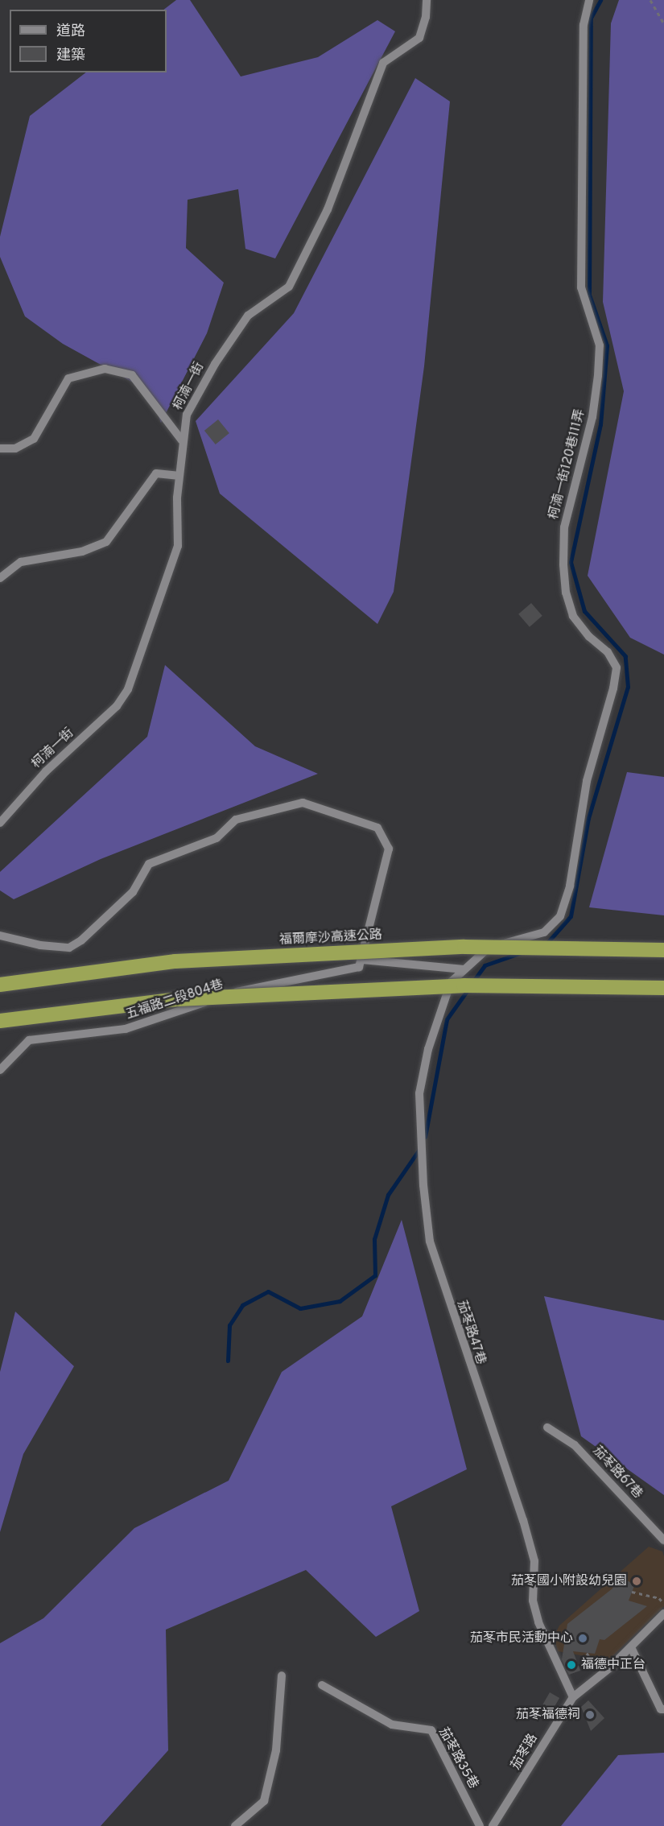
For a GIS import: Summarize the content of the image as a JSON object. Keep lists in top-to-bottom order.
{
  "streets": {
    "highway": ["福爾摩沙高速公路"],
    "street": [
      "柯湳一街",
      "柯湳一街120巷111弄",
      "五福路二段804巷",
      "茄苳路47巷",
      "茄苳路67巷",
      "茄苳路",
      "茄苳路35巷"
    ]
  },
  "crossings": [
    ["柯湳一街120巷111弄", "茄苳路47巷"],
    ["茄苳路47巷", "茄苳路"]
  ],
  "places": [
    "茄苳國小附設幼兒園",
    "茄苳市民活動中心",
    "福德中正台",
    "茄苳福德祠"
  ],
  "legend": ["道路", "建築"]
}
